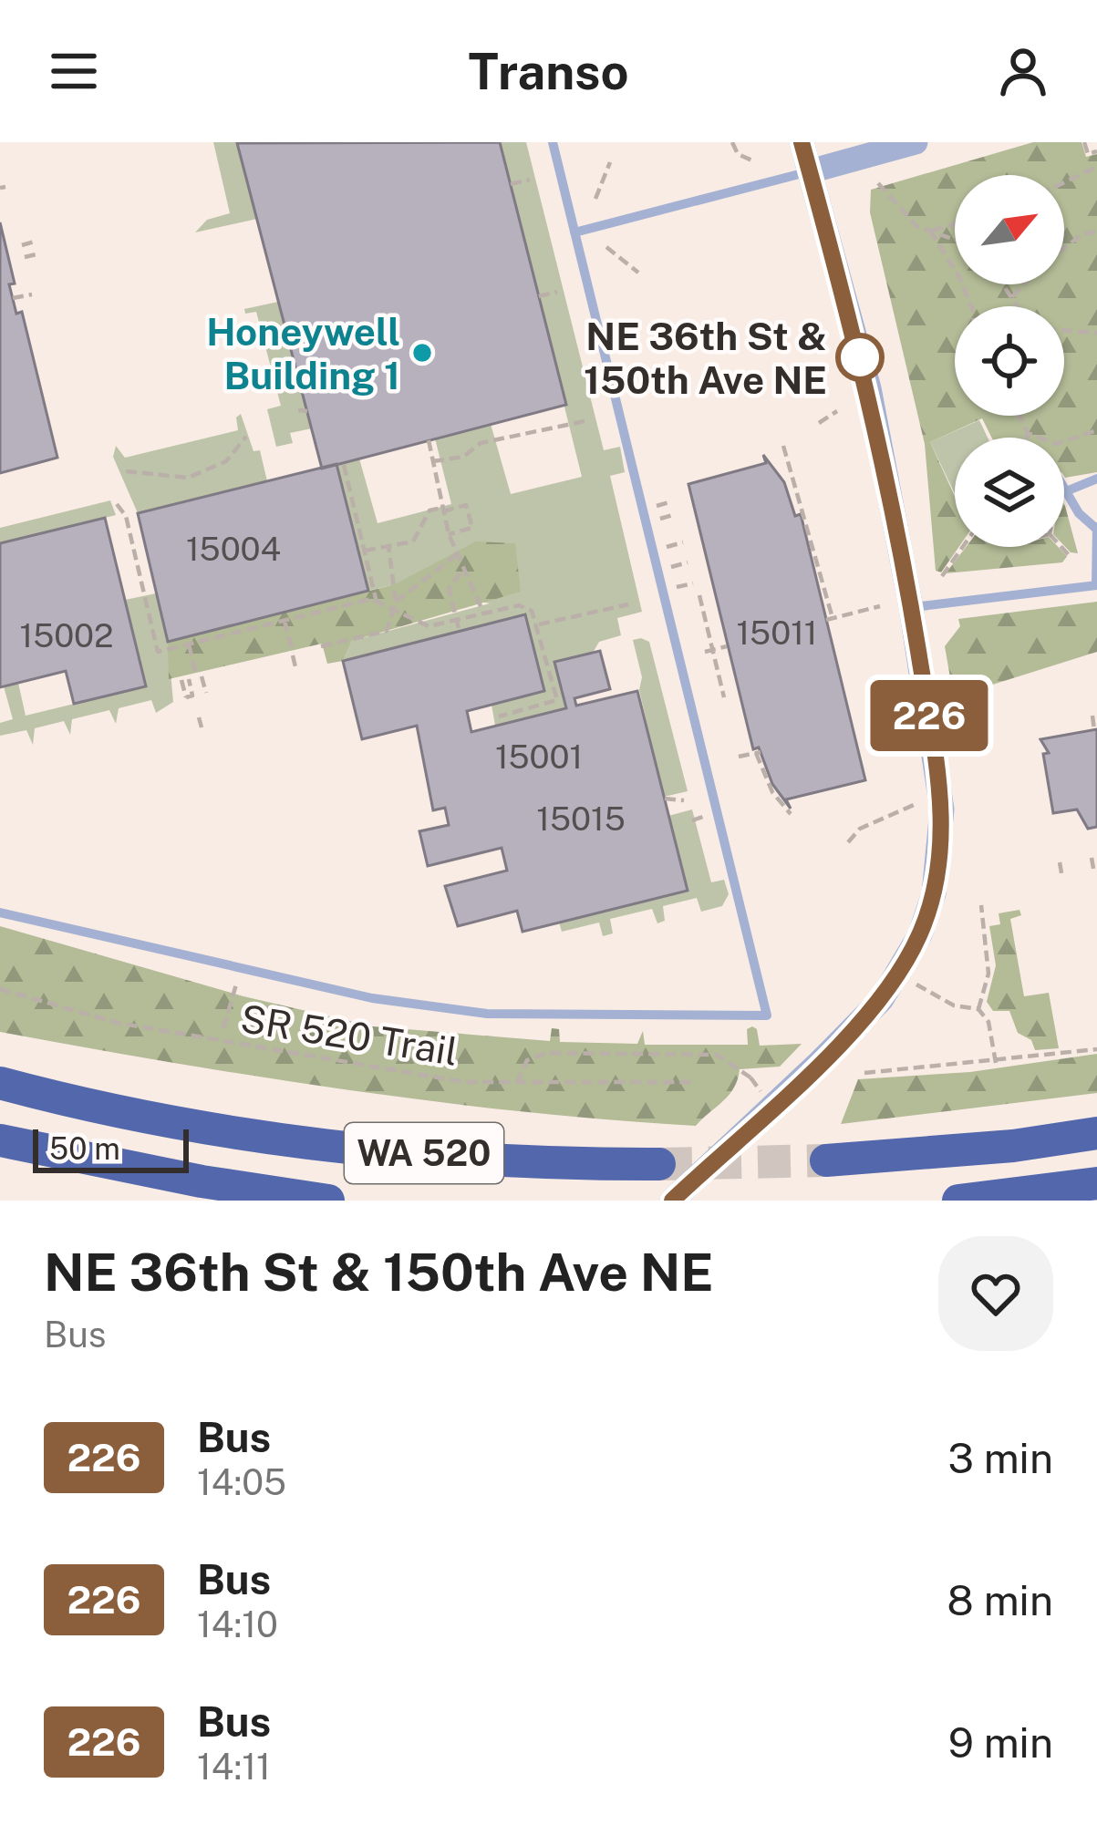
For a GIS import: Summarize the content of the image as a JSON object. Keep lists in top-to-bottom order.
{
  "streets": {
    "highway": ["WA 520"],
    "path": ["SR 520 Trail"]
  },
  "places": ["Honeywell Building 1", "NE 36th St & 150th Ave NE"],
  "lines": ["bus line 226"],
  "house_numbers": [
    "15004",
    "15011",
    "15002",
    "15001",
    "15015"
  ],
  "scale_bar": "50 m",
  "north": "top right",
  "page": {
    "header": "Transo",
    "on_map": "226",
    "scale": "50 m",
    "heading": ["NE 36th St & 150th Ave NE", "Bus"],
    "list": [
      {
        "mark": "226",
        "name": "Bus",
        "note": "14:05",
        "value": "3 min"
      },
      {
        "mark": "226",
        "name": "Bus",
        "note": "14:10",
        "value": "8 min"
      },
      {
        "mark": "226",
        "name": "Bus",
        "note": "14:11",
        "value": "9 min"
      }
    ]
  }
}
